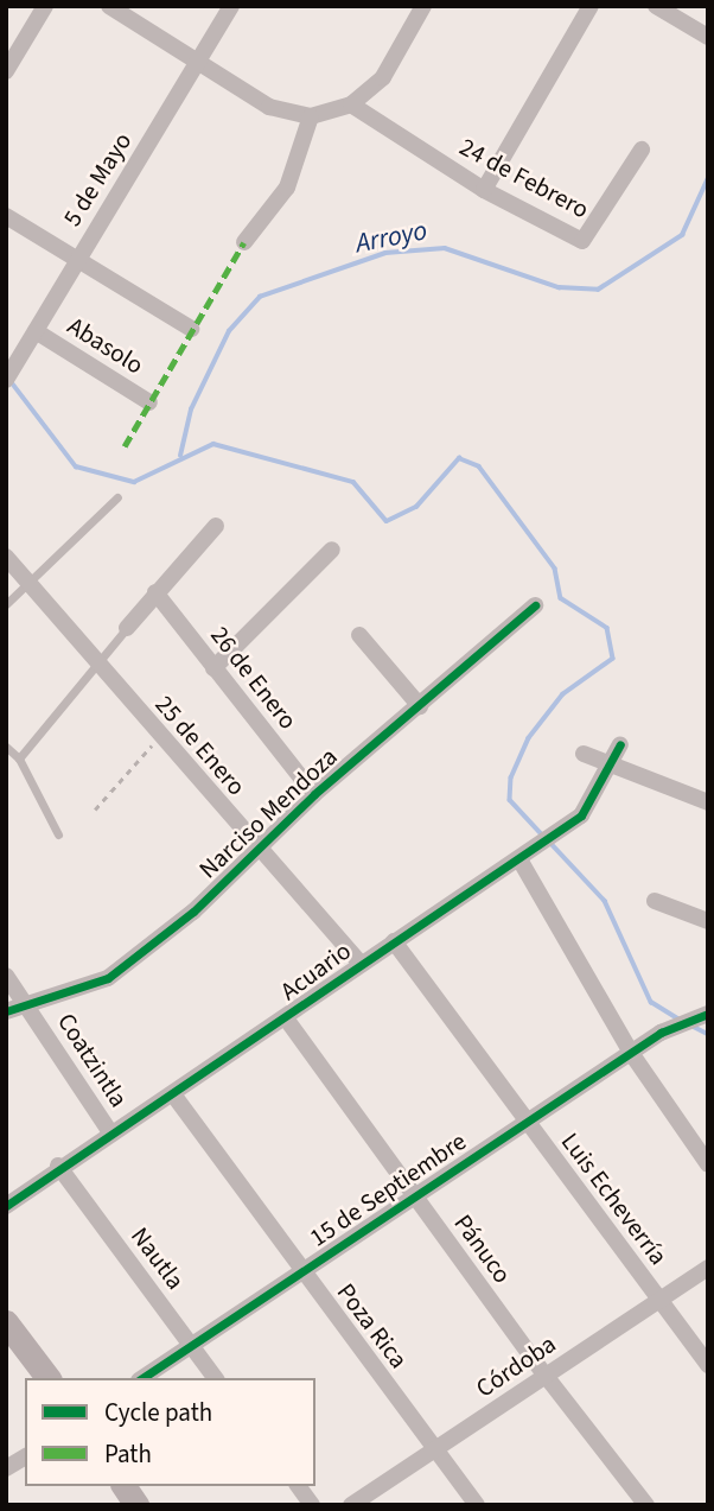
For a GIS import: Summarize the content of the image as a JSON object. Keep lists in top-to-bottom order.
{
  "streets": {
    "street": [
      "24 de Febrero",
      "5 de Mayo",
      "Abasolo",
      "26 de Enero",
      "25 de Enero",
      "Narciso Mendoza",
      "Acuario",
      "Coatzintla",
      "15 de Septiembre",
      "Luis Echeverría",
      "Pánuco",
      "Nautla",
      "Poza Rica",
      "Córdoba"
    ]
  },
  "crossings": [
    ["5 de Mayo", "Abasolo"],
    ["26 de Enero", "Narciso Mendoza"],
    ["25 de Enero", "Narciso Mendoza"],
    ["25 de Enero", "Acuario"],
    ["Narciso Mendoza", "Coatzintla"],
    ["Acuario", "Coatzintla"],
    ["Acuario", "Luis Echeverría"],
    ["Acuario", "Pánuco"],
    ["Acuario", "Nautla"],
    ["Acuario", "Poza Rica"],
    ["15 de Septiembre", "Luis Echeverría"],
    ["15 de Septiembre", "Pánuco"],
    ["15 de Septiembre", "Nautla"],
    ["15 de Septiembre", "Poza Rica"],
    ["Luis Echeverría", "Córdoba"],
    ["Pánuco", "Córdoba"],
    ["Poza Rica", "Córdoba"]
  ],
  "water": ["Arroyo"],
  "legend": ["Cycle path", "Path"]
}
